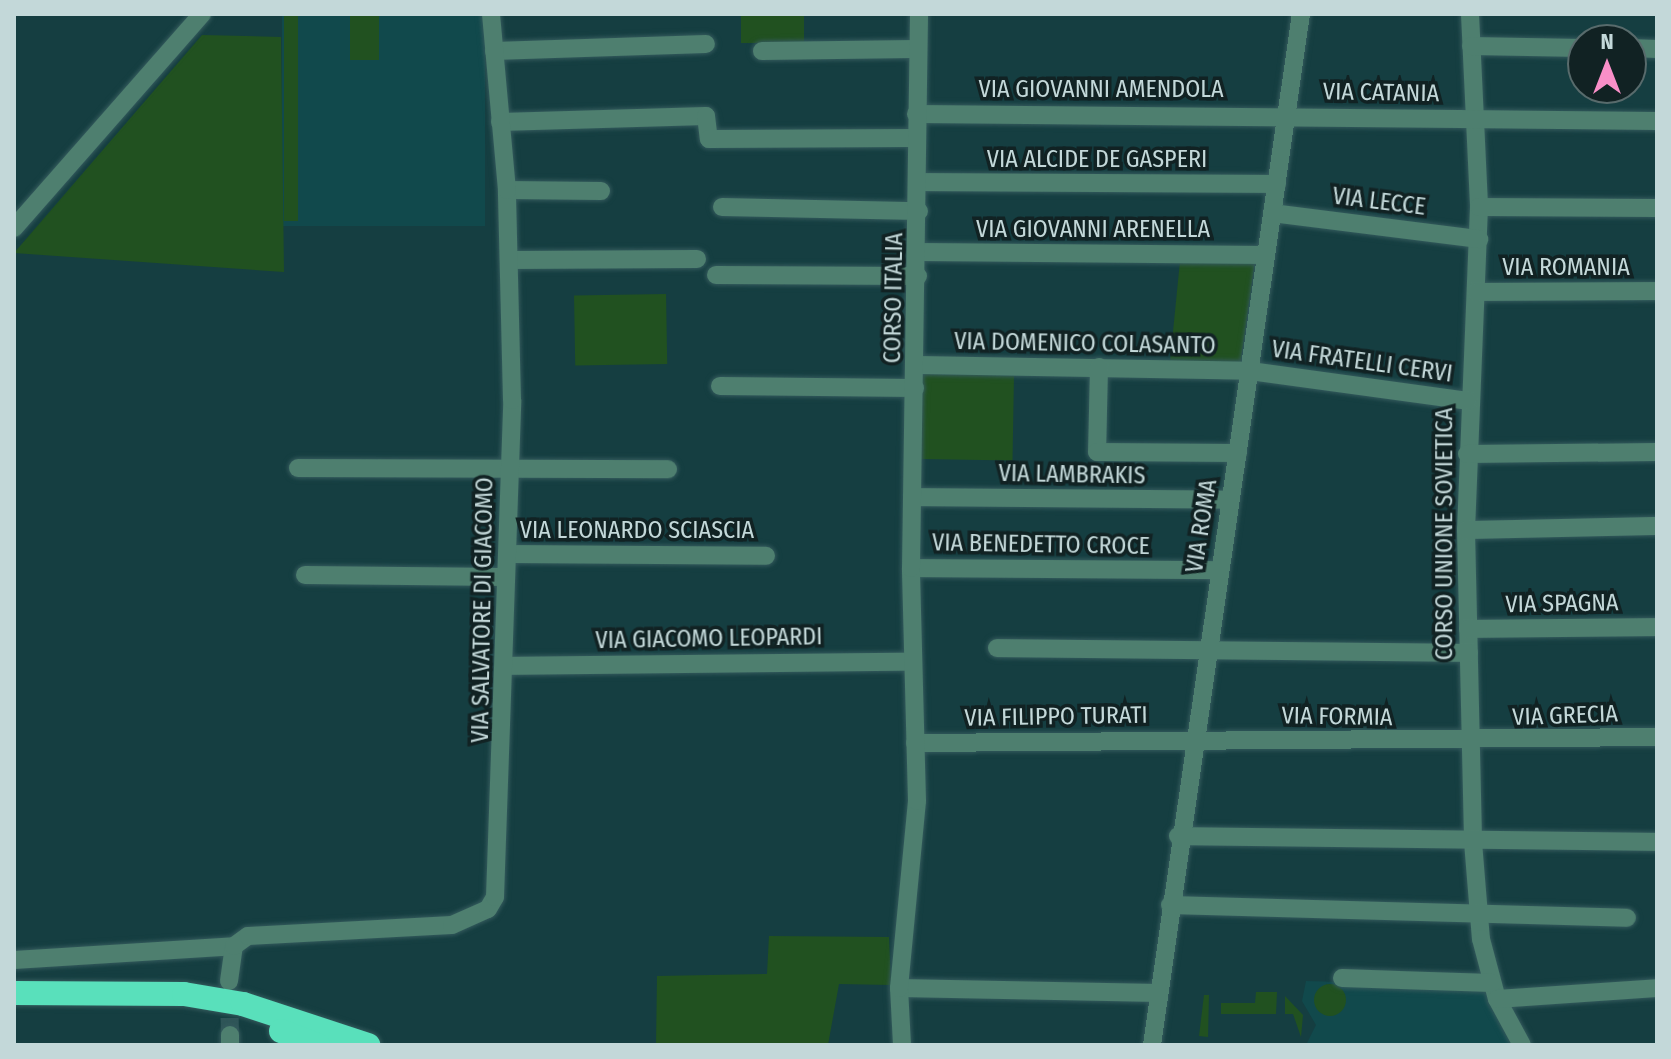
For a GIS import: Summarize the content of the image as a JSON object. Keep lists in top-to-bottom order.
{
  "streets": {
    "street": [
      "VIA GIOVANNI AMENDOLA",
      "VIA CATANIA",
      "VIA ALCIDE DE GASPERI",
      "VIA LECCE",
      "VIA GIOVANNI ARENELLA",
      "VIA ROMANIA",
      "CORSO ITALIA",
      "VIA DOMENICO COLASANTO",
      "VIA FRATELLI CERVI",
      "VIA LAMBRAKIS",
      "VIA ROMA",
      "VIA LEONARDO SCIASCIA",
      "CORSO UNIONE SOVIETICA",
      "VIA BENEDETTO CROCE",
      "VIA SPAGNA",
      "VIA SALVATORE DI GIACOMO",
      "VIA GIACOMO LEOPARDI",
      "VIA GRECIA",
      "VIA FILIPPO TURATI",
      "VIA FORMIA"
    ]
  },
  "crossings": [
    ["VIA GIOVANNI AMENDOLA", "VIA CATANIA"],
    ["VIA GIOVANNI AMENDOLA", "CORSO ITALIA"],
    ["VIA GIOVANNI AMENDOLA", "VIA ROMA"],
    ["VIA CATANIA", "VIA ROMA"],
    ["VIA CATANIA", "CORSO UNIONE SOVIETICA"],
    ["VIA ALCIDE DE GASPERI", "CORSO ITALIA"],
    ["VIA ALCIDE DE GASPERI", "VIA ROMA"],
    ["VIA LECCE", "VIA ROMA"],
    ["VIA LECCE", "CORSO UNIONE SOVIETICA"],
    ["VIA GIOVANNI ARENELLA", "CORSO ITALIA"],
    ["VIA GIOVANNI ARENELLA", "VIA ROMA"],
    ["VIA ROMANIA", "CORSO UNIONE SOVIETICA"],
    ["CORSO ITALIA", "VIA DOMENICO COLASANTO"],
    ["VIA DOMENICO COLASANTO", "VIA FRATELLI CERVI"],
    ["VIA DOMENICO COLASANTO", "VIA ROMA"],
    ["VIA FRATELLI CERVI", "VIA ROMA"],
    ["VIA FRATELLI CERVI", "CORSO UNIONE SOVIETICA"],
    ["VIA LAMBRAKIS", "VIA ROMA"],
    ["VIA ROMA", "VIA BENEDETTO CROCE"],
    ["VIA ROMA", "VIA FILIPPO TURATI"],
    ["VIA ROMA", "VIA FORMIA"],
    ["VIA LEONARDO SCIASCIA", "VIA SALVATORE DI GIACOMO"],
    ["CORSO UNIONE SOVIETICA", "VIA SPAGNA"],
    ["CORSO UNIONE SOVIETICA", "VIA GRECIA"],
    ["CORSO UNIONE SOVIETICA", "VIA FORMIA"],
    ["VIA SALVATORE DI GIACOMO", "VIA GIACOMO LEOPARDI"],
    ["VIA GRECIA", "VIA FORMIA"],
    ["VIA FILIPPO TURATI", "VIA FORMIA"]
  ],
  "north": "top"
}
